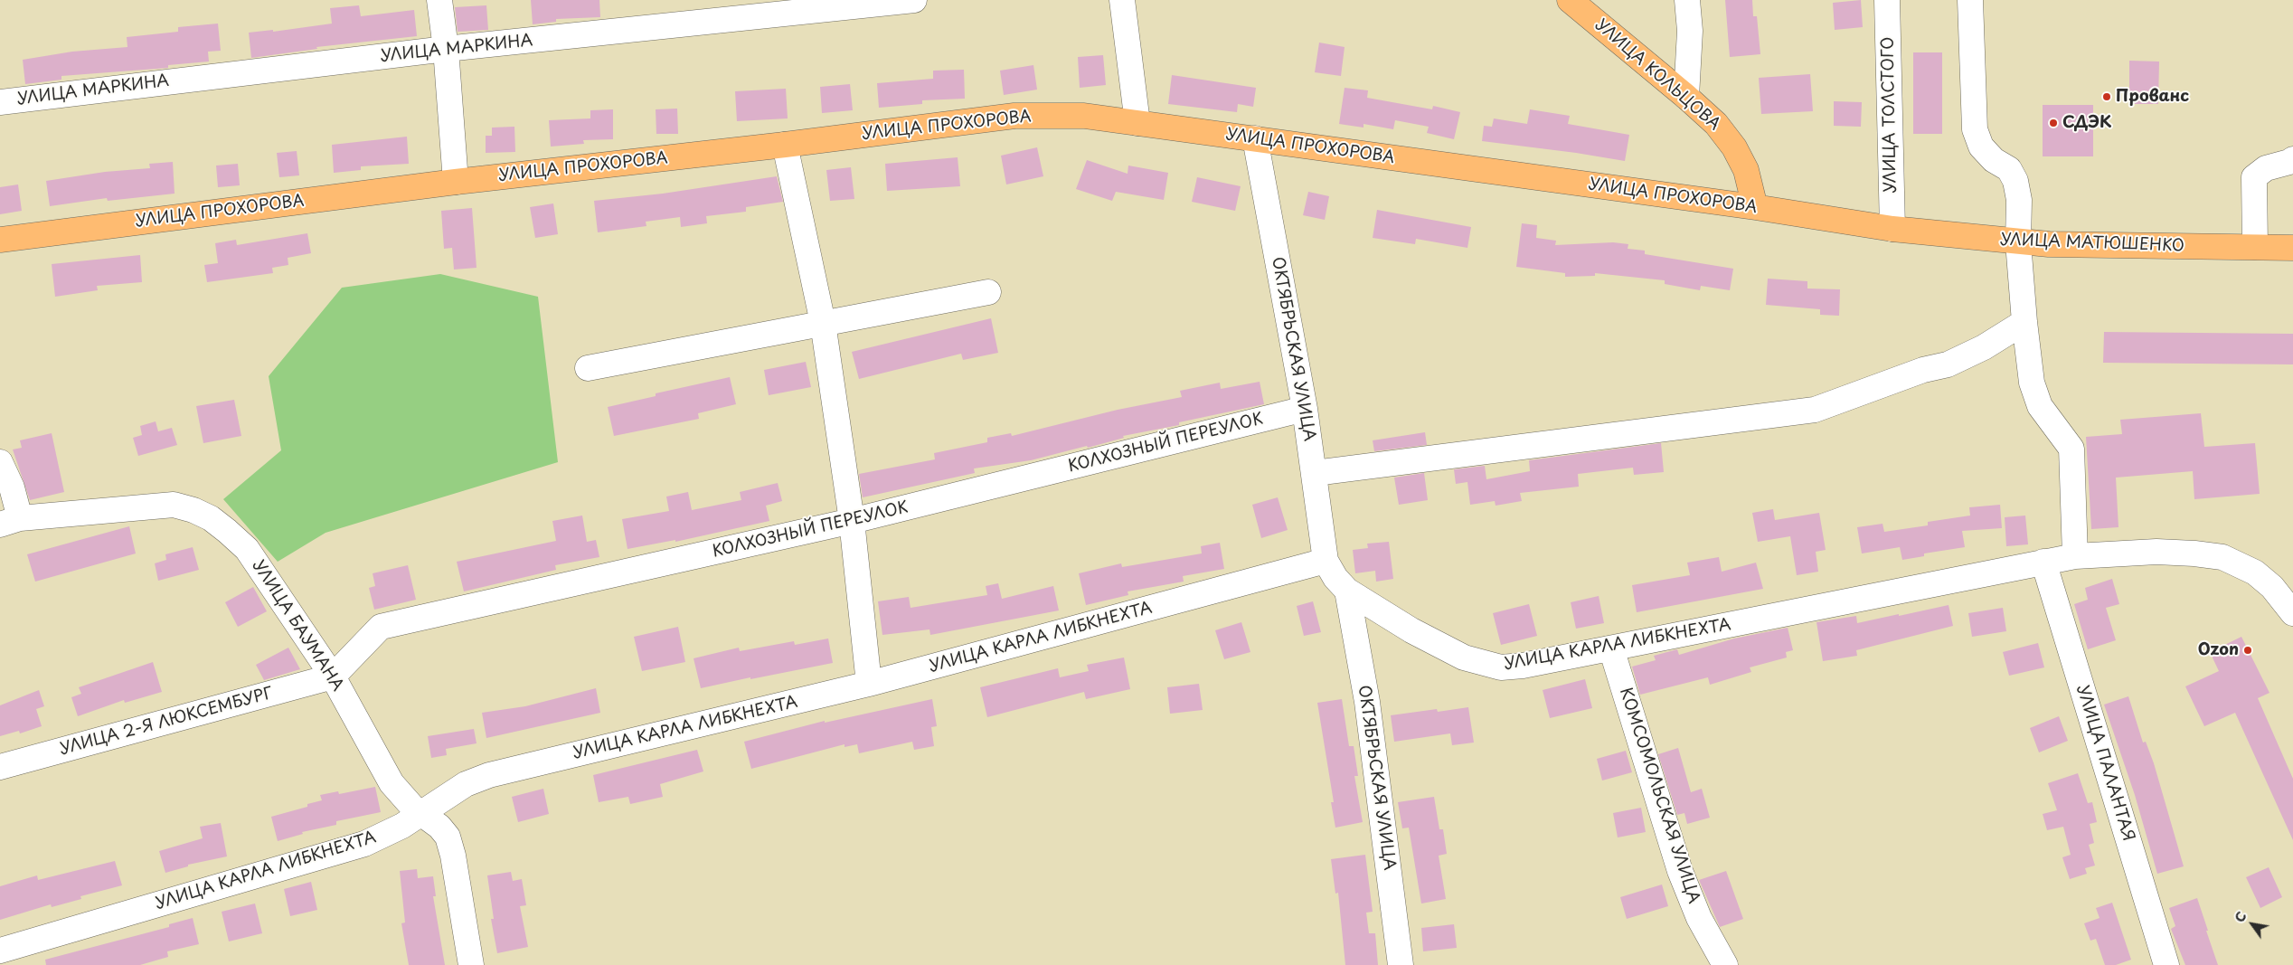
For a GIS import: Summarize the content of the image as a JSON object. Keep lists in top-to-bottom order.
{
  "streets": {
    "main road": ["УЛИЦА КОЛЬЦОВА", "УЛИЦА ПРОХОРОВА", "УЛИЦА МАТЮШЕНКО"],
    "street": [
      "УЛИЦА МАРКИНА",
      "УЛИЦА ТОЛСТОГО",
      "ОКТЯБРЬСКАЯ УЛИЦА",
      "КОЛХОЗНЫЙ ПЕРЕУЛОК",
      "УЛИЦА БАУМАНА",
      "УЛИЦА КАРЛА ЛИБКНЕХТА",
      "УЛИЦА 2-Я ЛЮКСЕМБУРГ",
      "УЛИЦА ПАЛАНТАЯ",
      "КОМСОМОЛЬСКАЯ УЛИЦА"
    ]
  },
  "crossings": [
    ["УЛИЦА КОЛЬЦОВА", "УЛИЦА ПРОХОРОВА"],
    ["УЛИЦА ТОЛСТОГО", "УЛИЦА ПРОХОРОВА"],
    ["УЛИЦА ТОЛСТОГО", "УЛИЦА МАТЮШЕНКО"],
    ["УЛИЦА ПРОХОРОВА", "УЛИЦА МАТЮШЕНКО"],
    ["УЛИЦА ПРОХОРОВА", "ОКТЯБРЬСКАЯ УЛИЦА"],
    ["ОКТЯБРЬСКАЯ УЛИЦА", "КОЛХОЗНЫЙ ПЕРЕУЛОК"],
    ["ОКТЯБРЬСКАЯ УЛИЦА", "УЛИЦА КАРЛА ЛИБКНЕХТА"],
    ["КОЛХОЗНЫЙ ПЕРЕУЛОК", "УЛИЦА БАУМАНА"],
    ["КОЛХОЗНЫЙ ПЕРЕУЛОК", "УЛИЦА 2-Я ЛЮКСЕМБУРГ"],
    ["УЛИЦА БАУМАНА", "УЛИЦА КАРЛА ЛИБКНЕХТА"],
    ["УЛИЦА БАУМАНА", "УЛИЦА 2-Я ЛЮКСЕМБУРГ"],
    ["УЛИЦА КАРЛА ЛИБКНЕХТА", "УЛИЦА ПАЛАНТАЯ"],
    ["УЛИЦА КАРЛА ЛИБКНЕХТА", "КОМСОМОЛЬСКАЯ УЛИЦА"]
  ],
  "places": ["Прованс", "СДЭК", "Ozon"],
  "north": "top left"
}
